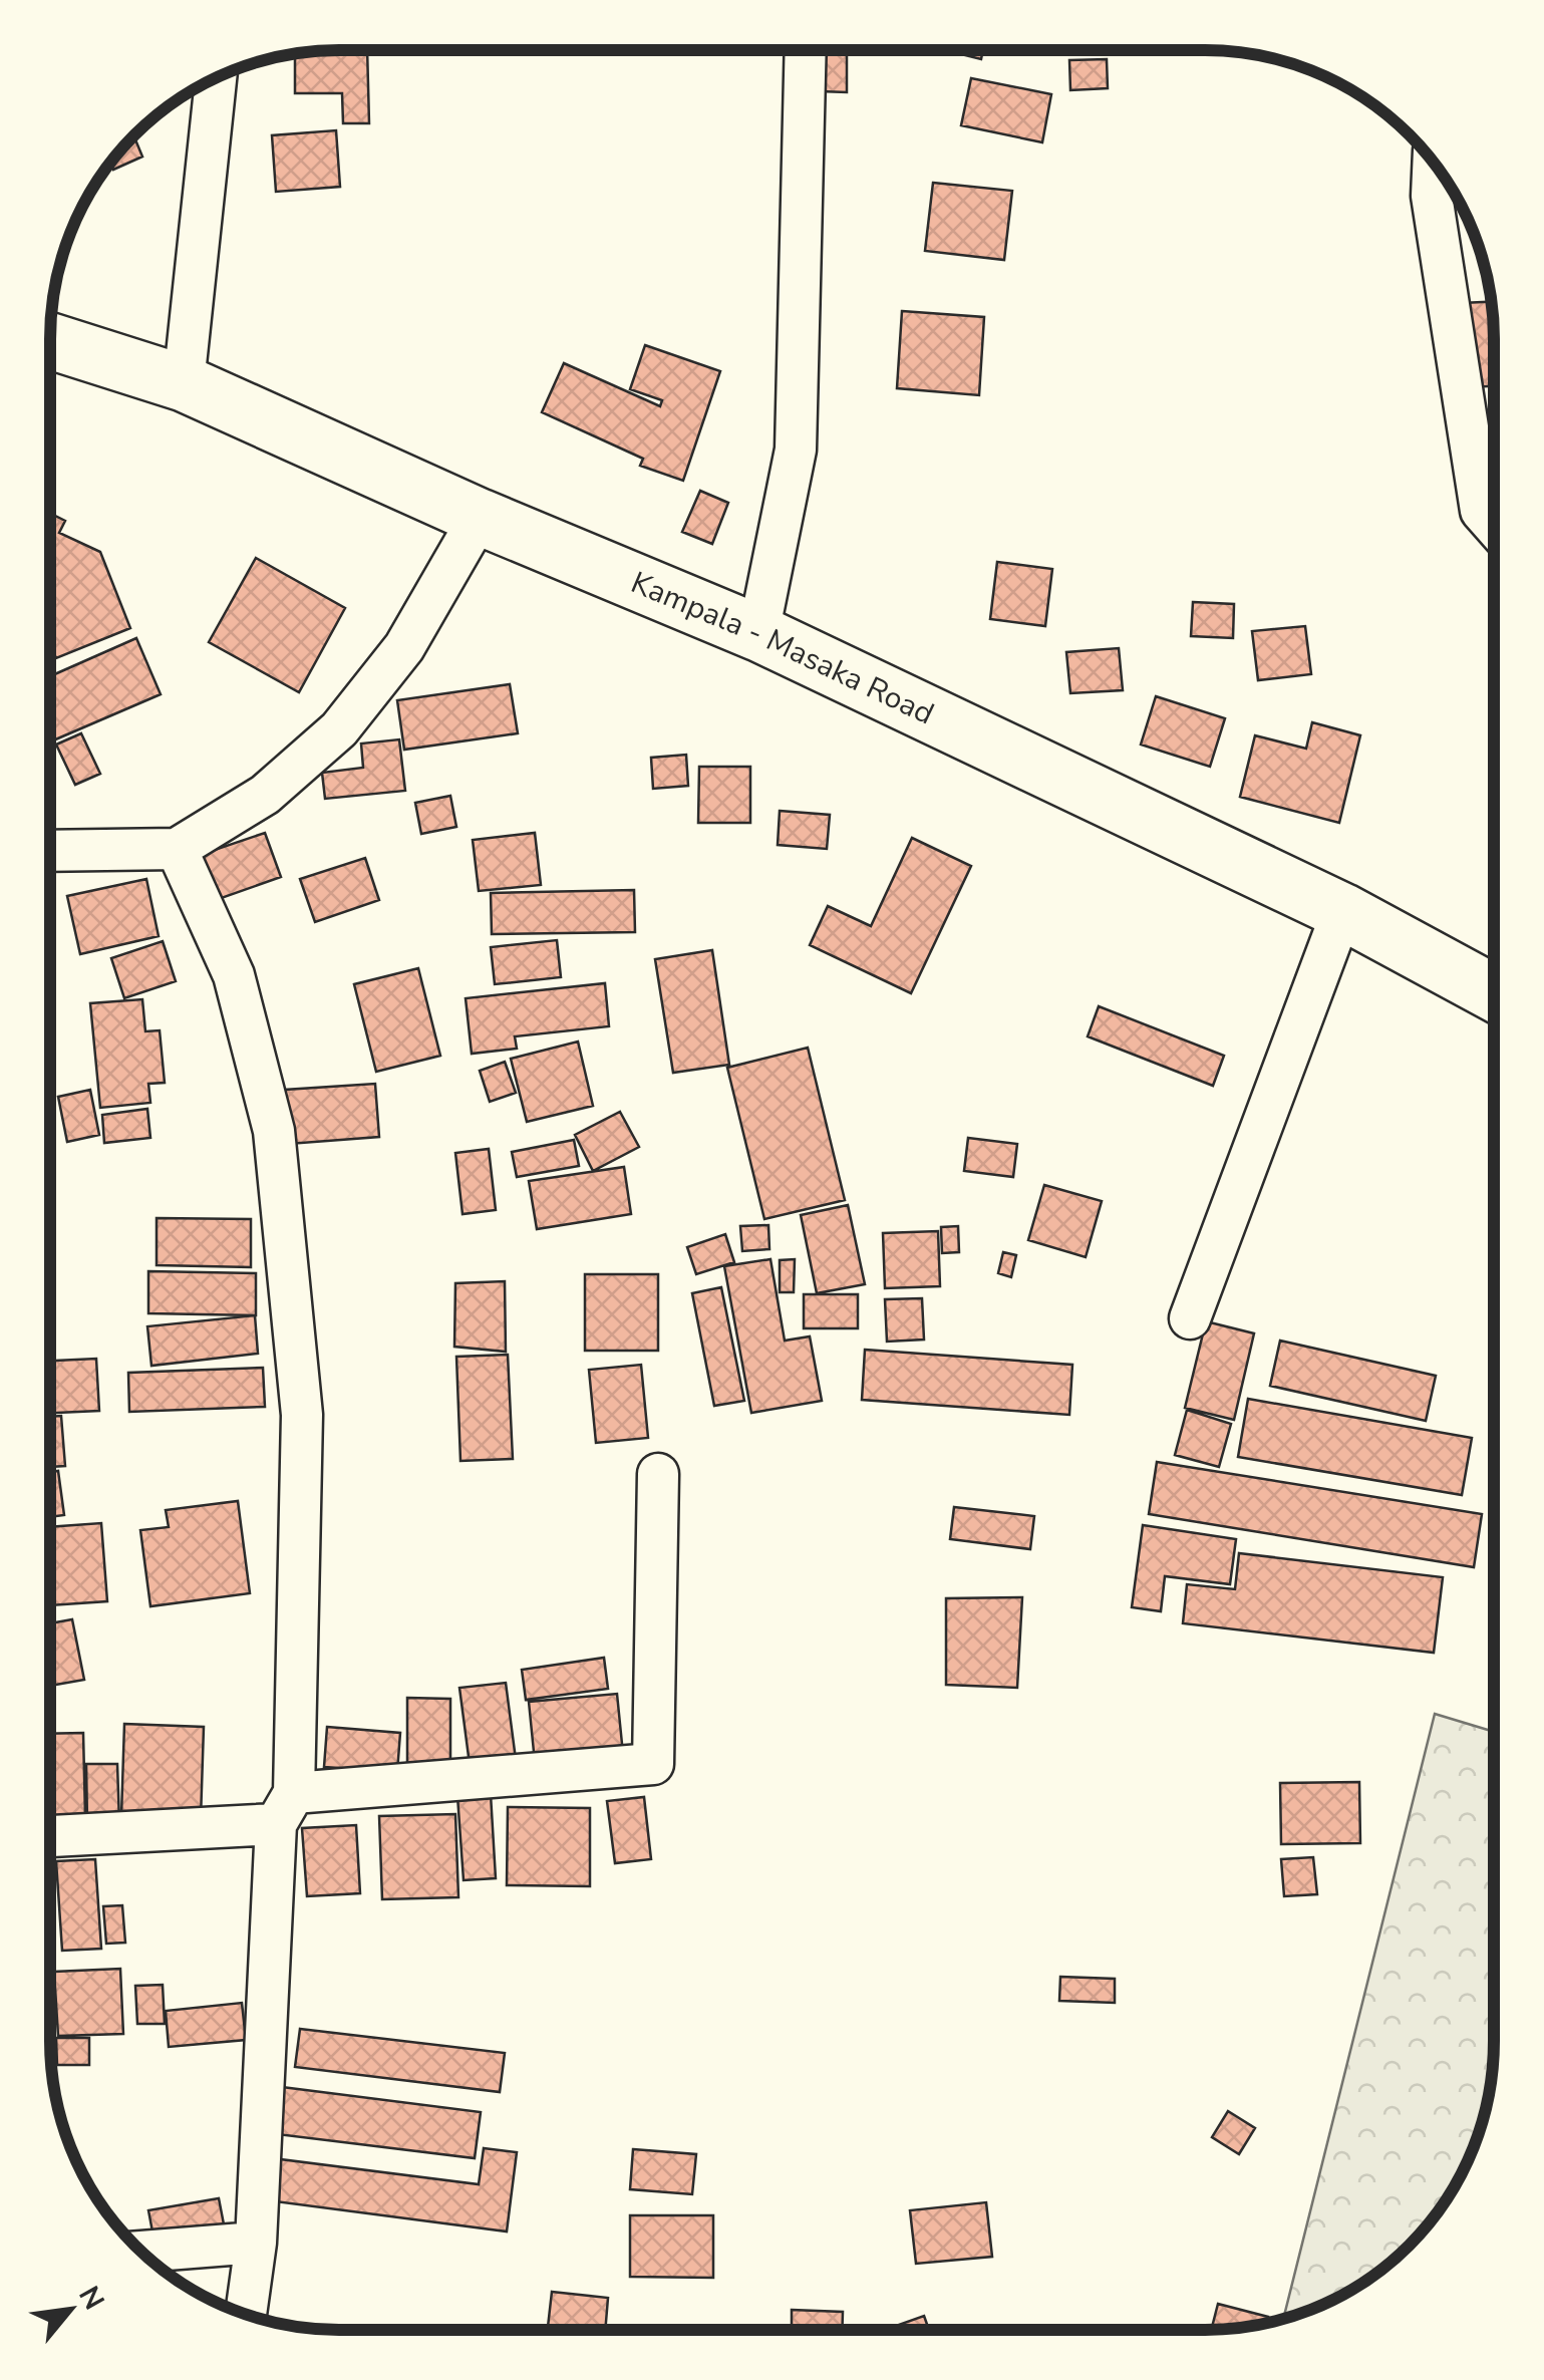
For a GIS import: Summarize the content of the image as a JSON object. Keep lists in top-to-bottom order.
{
  "streets": {
    "main road": ["Kampala - Masaka Road"]
  },
  "north": "top right"
}
